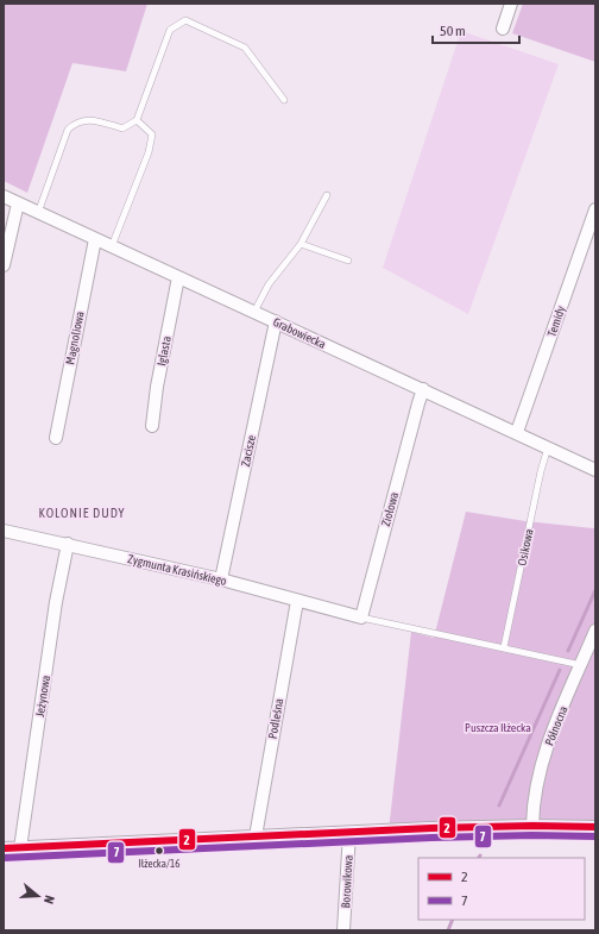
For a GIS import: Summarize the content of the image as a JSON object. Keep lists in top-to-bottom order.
{
  "streets": {
    "street": [
      "Temidy",
      "Grabowiecka",
      "Magnoliowa",
      "Iglasta",
      "Zacisze",
      "Ziołowa",
      "Zygmunta Krasińskiego",
      "Jeżynowa",
      "Podleśna",
      "Północna",
      "Borowikowa"
    ],
    "lane": ["Osikowa"]
  },
  "crossings": [
    ["Temidy", "Grabowiecka"],
    ["Grabowiecka", "Magnoliowa"],
    ["Grabowiecka", "Iglasta"],
    ["Grabowiecka", "Zacisze"],
    ["Grabowiecka", "Ziołowa"],
    ["Grabowiecka", "Osikowa"],
    ["Zacisze", "Zygmunta Krasińskiego"],
    ["Ziołowa", "Zygmunta Krasińskiego"],
    ["Zygmunta Krasińskiego", "Jeżynowa"],
    ["Zygmunta Krasińskiego", "Podleśna"]
  ],
  "districts": ["KOLONIE DUDY"],
  "parks": ["Puszcza Iłżecka"],
  "places": ["Iłżecka/16"],
  "lines": ["transit line 2", "transit line 7"],
  "legend": ["2", "7"],
  "scale_bar": "50 m",
  "north": "right"
}
